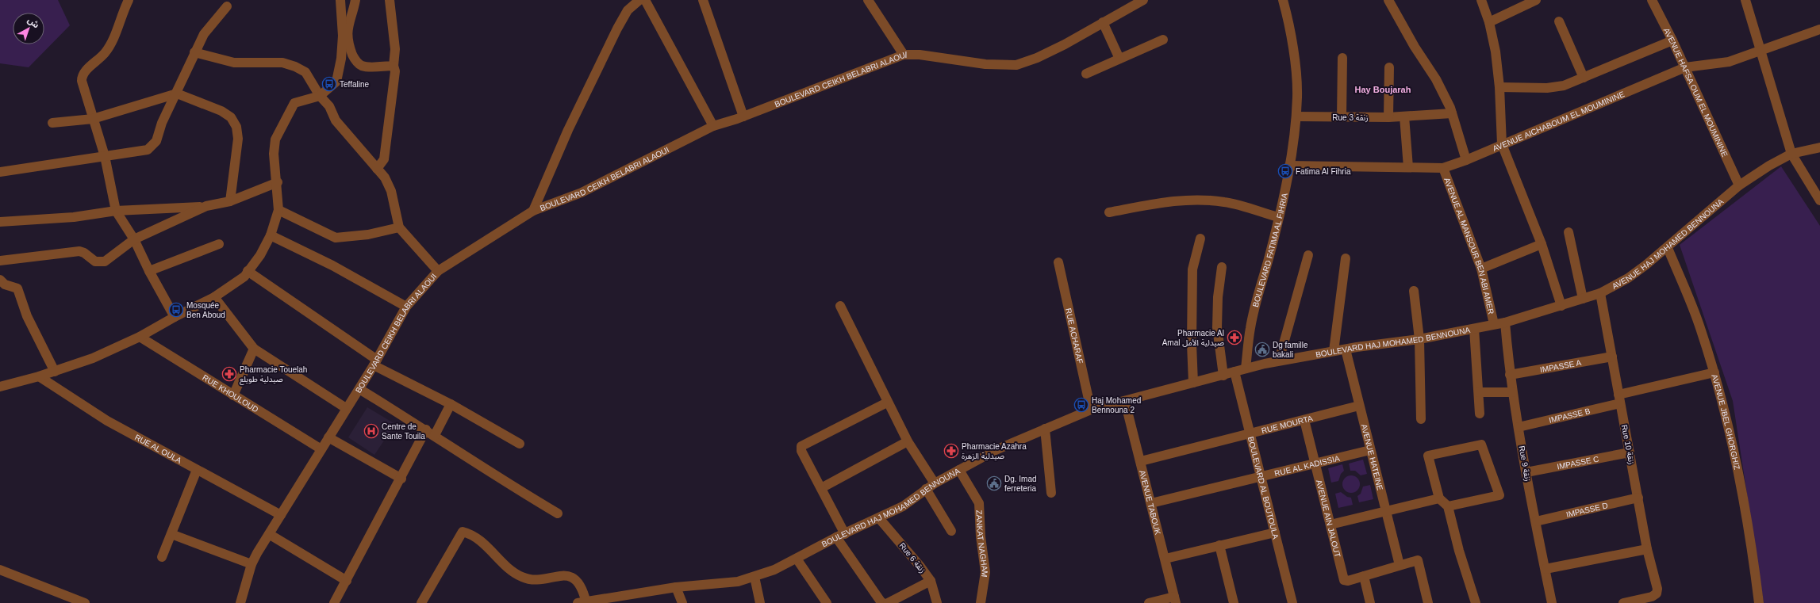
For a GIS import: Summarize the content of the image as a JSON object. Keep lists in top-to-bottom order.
{
  "streets": {
    "street": [
      "BOULEVARD CEIKH BELABRI ALAOUI",
      "AVENUE HAFSA OUM EL MOUMININE",
      "Rue 3 زنقة",
      "AVENUE AICHABOUM EL MOUMININE",
      "AVENUE HAJ MOHAMED BENNOUNA",
      "AVENUE AL MANSOUR BEN ABI AMER",
      "BOULEVARD FATIMA AL FIHRIA",
      "RUE ACHARAF",
      "BOULEVARD HAJ MOHAMED BENNOUNA",
      "IMPASSE A",
      "RUE KHOULOUD",
      "IMPASSE B",
      "AVENUE JBEL GHORGHIZ",
      "RUE MOURTA",
      "Rue 10 زنقة",
      "RUE AL OULA",
      "AVENUE HATEINE",
      "IMPASSE C",
      "Rue 9 زنقة",
      "RUE AL KADISSIA",
      "BOULEVARD AL BOUTOULA",
      "AVENUE TABOUK",
      "IMPASSE D",
      "AVENUE AIN JALOUT",
      "ZANKAT NAGHAM",
      "Rue 6 زنقة"
    ]
  },
  "crossings": [
    ["BOULEVARD CEIKH BELABRI ALAOUI", "RUE KHOULOUD"],
    ["BOULEVARD CEIKH BELABRI ALAOUI", "RUE AL OULA"],
    ["AVENUE HAFSA OUM EL MOUMININE", "AVENUE AICHABOUM EL MOUMININE"],
    ["AVENUE HAFSA OUM EL MOUMININE", "AVENUE HAJ MOHAMED BENNOUNA"],
    ["Rue 3 زنقة", "BOULEVARD FATIMA AL FIHRIA"],
    ["AVENUE AICHABOUM EL MOUMININE", "AVENUE AL MANSOUR BEN ABI AMER"],
    ["AVENUE AICHABOUM EL MOUMININE", "BOULEVARD FATIMA AL FIHRIA"],
    ["AVENUE HAJ MOHAMED BENNOUNA", "BOULEVARD HAJ MOHAMED BENNOUNA"],
    ["AVENUE HAJ MOHAMED BENNOUNA", "AVENUE JBEL GHORGHIZ"],
    ["AVENUE HAJ MOHAMED BENNOUNA", "Rue 10 زنقة"],
    ["AVENUE HAJ MOHAMED BENNOUNA", "Rue 9 زنقة"],
    ["AVENUE AL MANSOUR BEN ABI AMER", "BOULEVARD HAJ MOHAMED BENNOUNA"],
    ["BOULEVARD FATIMA AL FIHRIA", "BOULEVARD HAJ MOHAMED BENNOUNA"],
    ["RUE ACHARAF", "BOULEVARD HAJ MOHAMED BENNOUNA"],
    ["BOULEVARD HAJ MOHAMED BENNOUNA", "AVENUE HATEINE"],
    ["BOULEVARD HAJ MOHAMED BENNOUNA", "Rue 9 زنقة"],
    ["BOULEVARD HAJ MOHAMED BENNOUNA", "BOULEVARD AL BOUTOULA"],
    ["BOULEVARD HAJ MOHAMED BENNOUNA", "AVENUE TABOUK"],
    ["BOULEVARD HAJ MOHAMED BENNOUNA", "ZANKAT NAGHAM"],
    ["BOULEVARD HAJ MOHAMED BENNOUNA", "Rue 6 زنقة"],
    ["IMPASSE A", "Rue 10 زنقة"],
    ["IMPASSE A", "Rue 9 زنقة"],
    ["IMPASSE B", "AVENUE JBEL GHORGHIZ"],
    ["IMPASSE B", "Rue 10 زنقة"],
    ["IMPASSE B", "Rue 9 زنقة"],
    ["RUE MOURTA", "AVENUE HATEINE"],
    ["RUE MOURTA", "BOULEVARD AL BOUTOULA"],
    ["RUE MOURTA", "AVENUE TABOUK"],
    ["RUE MOURTA", "AVENUE AIN JALOUT"],
    ["Rue 10 زنقة", "IMPASSE C"],
    ["Rue 10 زنقة", "IMPASSE D"],
    ["AVENUE HATEINE", "RUE AL KADISSIA"],
    ["IMPASSE C", "Rue 9 زنقة"],
    ["Rue 9 زنقة", "IMPASSE D"],
    ["RUE AL KADISSIA", "BOULEVARD AL BOUTOULA"],
    ["RUE AL KADISSIA", "AVENUE TABOUK"],
    ["RUE AL KADISSIA", "AVENUE AIN JALOUT"]
  ],
  "districts": ["Hay Boujarah"],
  "places": {
    "bus stop": [
      "Teffaline",
      "Fatima Al Fihria",
      "Mosquée Ben Aboud",
      "Haj Mohamed Bennouna 2"
    ],
    "pharmacy": ["Pharmacie Al Amal صيدلية الأمل", "Pharmacie Touelah صيدلية طويلع", "Pharmacie Azahra صيدلية الزهرة"],
    "public building": ["Dg famille bakali", "Dg. Imad ferreteria"],
    "hospital": ["Centre de Sante Touila"]
  },
  "north": "top right"
}
